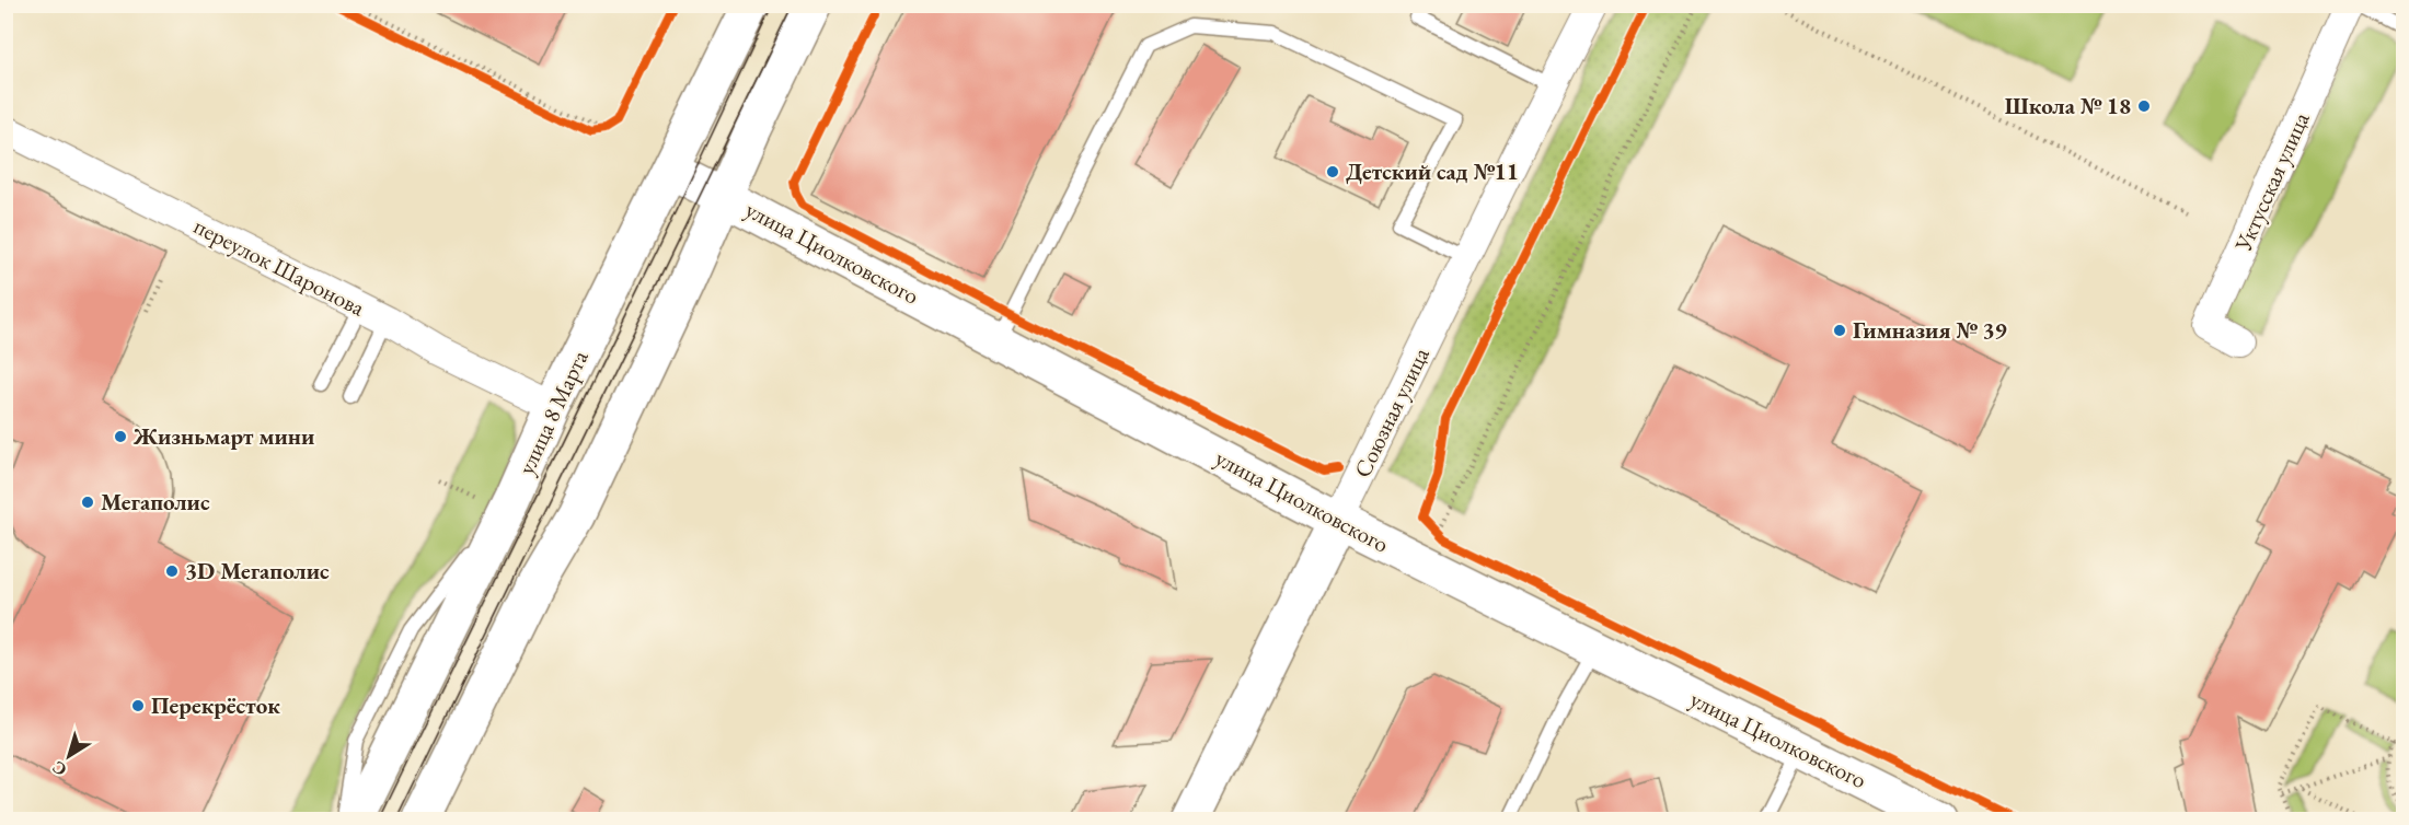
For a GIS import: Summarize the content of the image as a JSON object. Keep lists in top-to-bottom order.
{
  "streets": {
    "main road": ["улица Циолковского", "улица 8 Марта", "Союзная улица"],
    "street": ["Уктусская улица", "переулок Шаронова"]
  },
  "crossings": [
    ["улица Циолковского", "улица 8 Марта"],
    ["улица Циолковского", "Союзная улица"],
    ["переулок Шаронова", "улица 8 Марта"]
  ],
  "places": [
    "Школа № 18",
    "Детский сад №11",
    "Гимназия № 39",
    "Жизньмарт мини",
    "Мегаполис",
    "3D Мегаполис",
    "Перекрёсток"
  ],
  "north": "bottom left"
}
